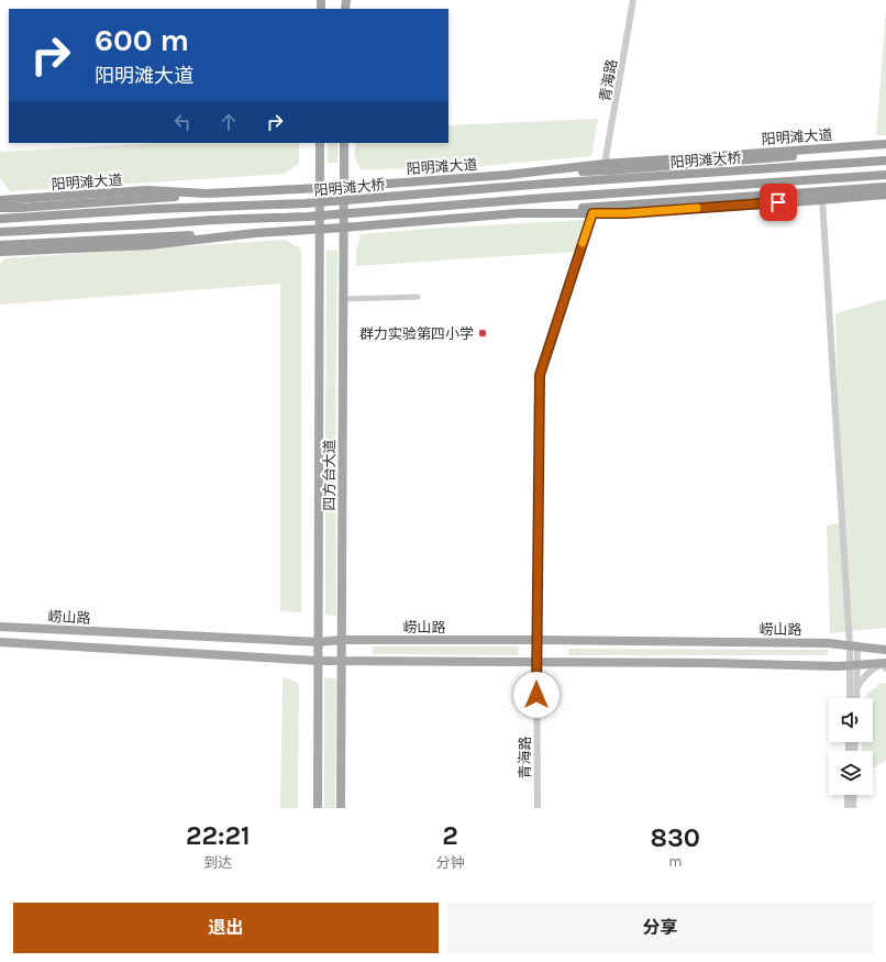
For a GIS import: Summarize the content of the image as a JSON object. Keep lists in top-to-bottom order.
{
  "streets": {
    "highway": ["阳明滩大道", "阳明滩大桥"],
    "main road": ["四方台大道", "崂山路"],
    "street": ["青海路"]
  },
  "crossings": [
    ["青海路", "阳明滩大道"],
    ["青海路", "崂山路"],
    ["阳明滩大道", "四方台大道"],
    ["四方台大道", "崂山路"]
  ],
  "places": ["群力实验第四小学"],
  "page": {
    "turn": ["600 m", "阳明滩大道"],
    "eta": [
      "22:21",
      "到达",
      "2",
      "分钟",
      "830",
      "m"
    ],
    "buttons": ["退出", "分享"]
  }
}
